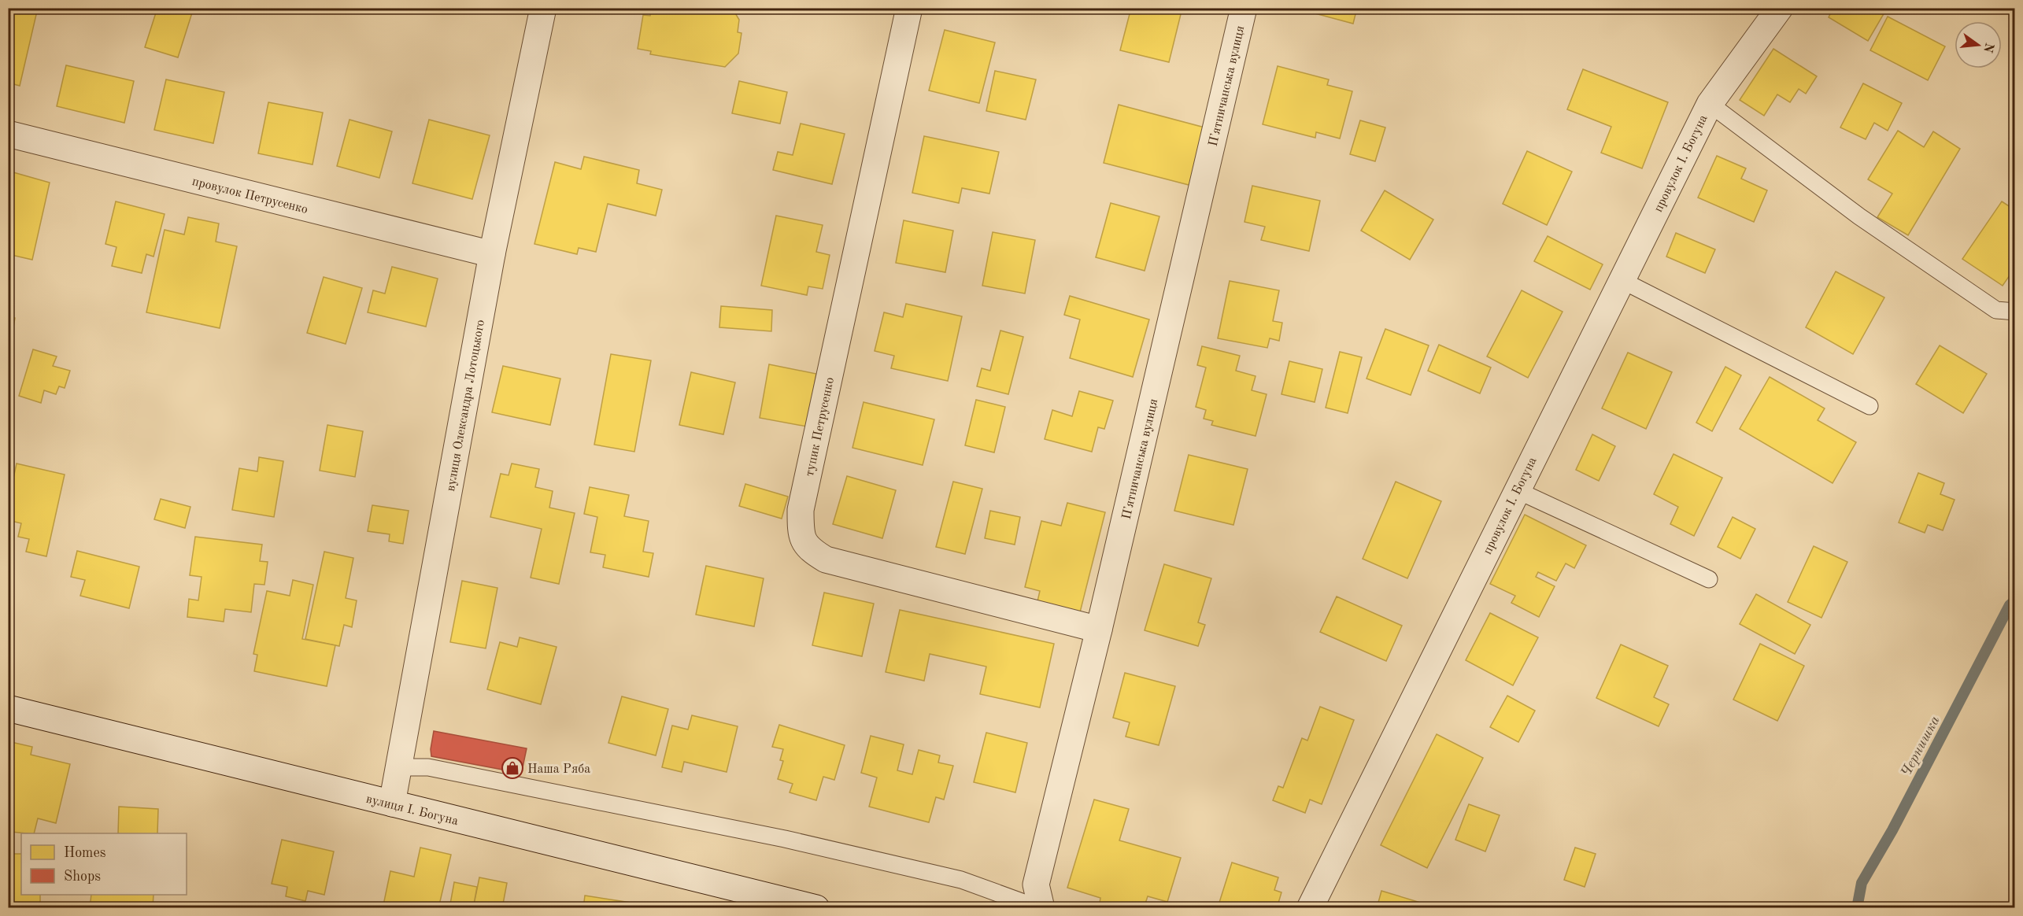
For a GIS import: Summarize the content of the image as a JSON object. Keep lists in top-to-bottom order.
{
  "streets": {
    "street": [
      "Пʼятничанська вулиця",
      "провулок І. Богуна",
      "провулок Петрусенко",
      "вулиця Олександра Лотоцького",
      "тупик Петрусенко",
      "вулиця І. Богуна"
    ]
  },
  "crossings": [
    ["Пʼятничанська вулиця", "тупик Петрусенко"],
    ["провулок Петрусенко", "вулиця Олександра Лотоцького"],
    ["вулиця Олександра Лотоцького", "вулиця І. Богуна"]
  ],
  "water": ["Чернишка"],
  "places": {
    "shop": ["Наша Ряба"]
  },
  "legend": ["Homes", "Shops"],
  "north": "right"
}
